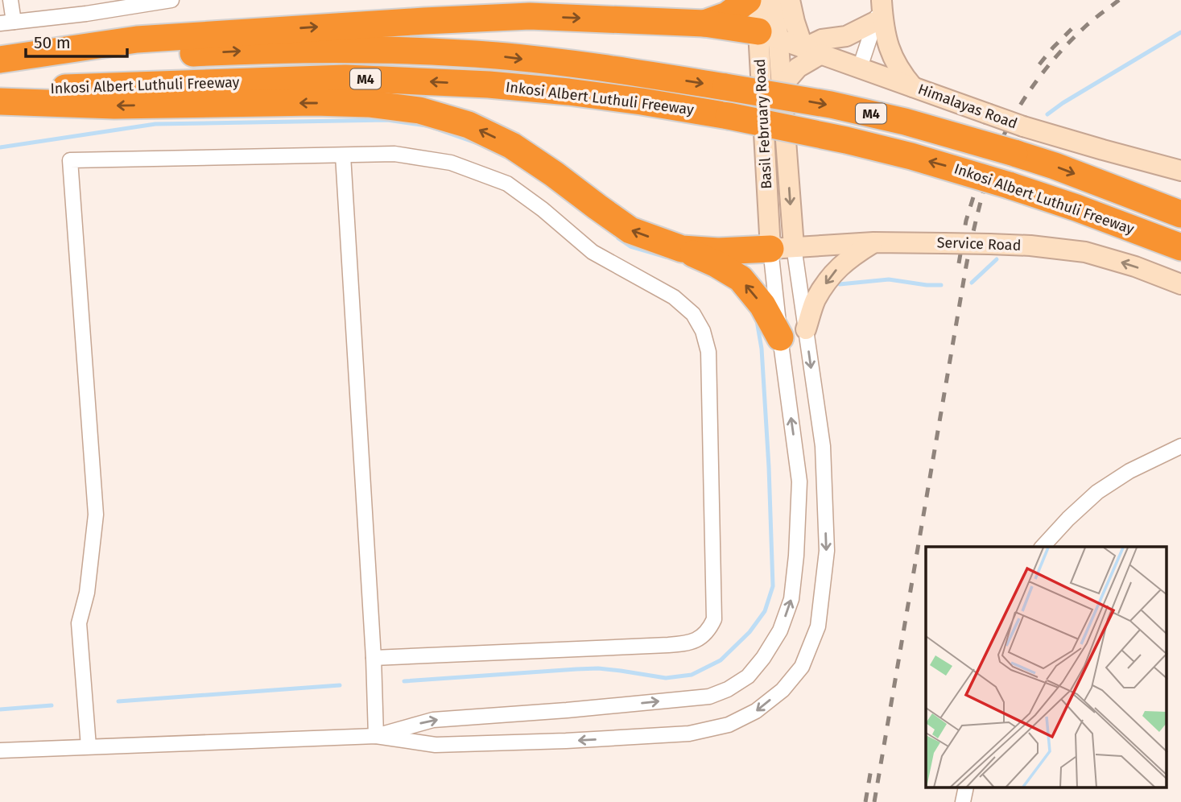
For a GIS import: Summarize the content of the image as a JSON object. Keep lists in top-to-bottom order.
{
  "streets": {
    "highway": ["M4", "Inkosi Albert Luthuli Freeway"],
    "street": ["Himalayas Road", "Basil February Road", "Service Road"]
  },
  "crossings": [
    ["Himalayas Road", "Basil February Road"],
    ["Basil February Road", "Service Road"]
  ],
  "one_way": ["Service Road"],
  "scale_bar": "50 m"
}
